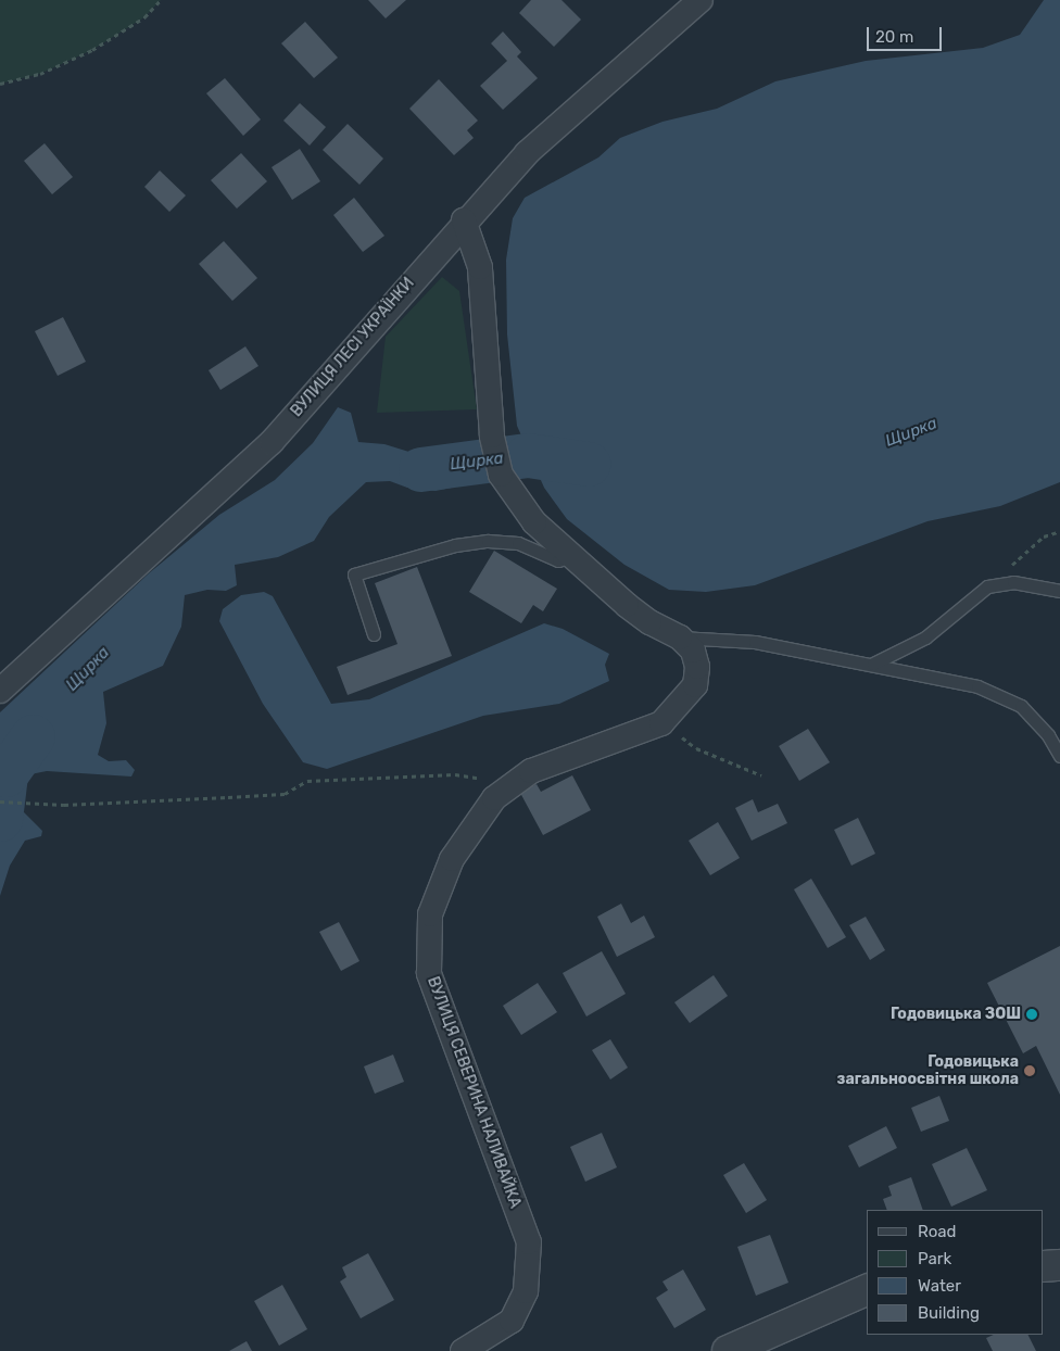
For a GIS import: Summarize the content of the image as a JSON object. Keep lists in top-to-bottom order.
{
  "streets": {
    "street": ["ВУЛИЦЯ ЛЕСІ УКРАЇНКИ", "ВУЛИЦЯ СЕВЕРИНА НАЛИВАЙКА"]
  },
  "crossings": [
    ["ВУЛИЦЯ ЛЕСІ УКРАЇНКИ", "ВУЛИЦЯ СЕВЕРИНА НАЛИВАЙКА"]
  ],
  "water": ["Щирка"],
  "places": ["Годовицька ЗОШ", "Годовицька загальноосвітня школа"],
  "legend": [
    "Road",
    "Park",
    "Water",
    "Building"
  ],
  "scale_bar": "20 m"
}
